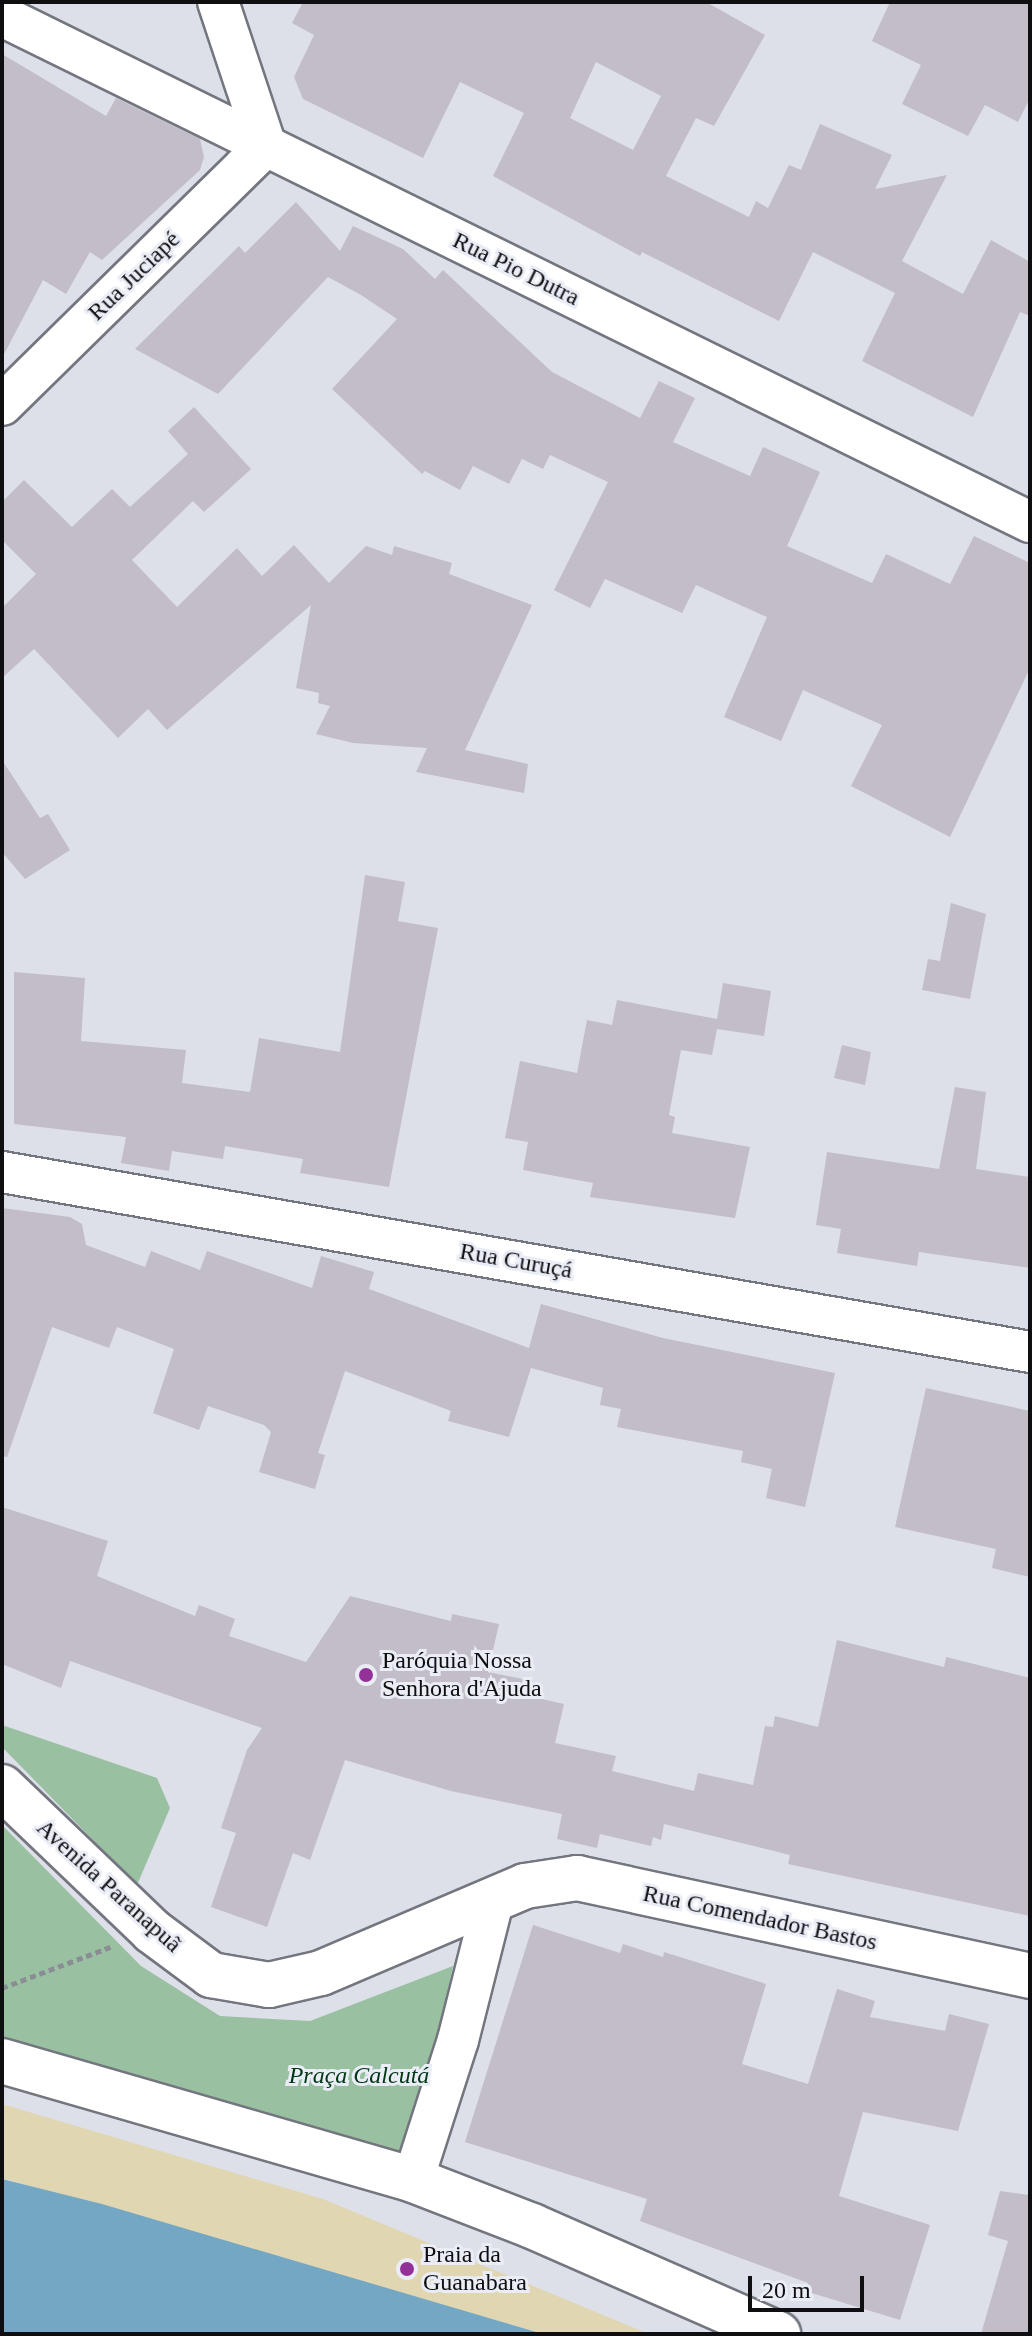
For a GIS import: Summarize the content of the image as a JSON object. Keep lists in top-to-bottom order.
{
  "streets": {
    "street": [
      "Rua Pio Dutra",
      "Rua Juciapé",
      "Rua Curuçá",
      "Avenida Paranapuã",
      "Rua Comendador Bastos"
    ]
  },
  "crossings": [
    ["Rua Pio Dutra", "Rua Juciapé"],
    ["Avenida Paranapuã", "Rua Comendador Bastos"]
  ],
  "parks": ["Praça Calcutá"],
  "places": ["Paróquia Nossa Senhora d'Ajuda", "Praia da Guanabara"],
  "scale_bar": "20 m"
}
